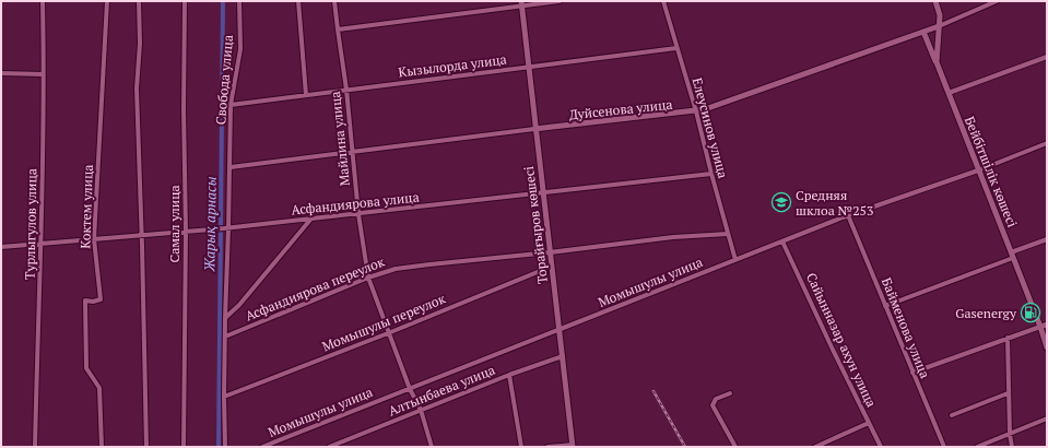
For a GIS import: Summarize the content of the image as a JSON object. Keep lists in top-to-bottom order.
{
  "streets": {
    "street": [
      "Кызылорда улица",
      "Свобода улица",
      "Дуйсенова улица",
      "Елеусинов улица",
      "Майлина улица",
      "Бейбітшілік көшесі",
      "Асфандиярова улица",
      "Коктем улица",
      "Турлыгулов улица",
      "Самал улица",
      "Торайғыров көшесі",
      "Момышулы улица",
      "Асфандиярова переулок",
      "Момышулы переулок",
      "Байменова улица",
      "Сайынназар ахун улица",
      "Алтынбаева улица"
    ]
  },
  "crossings": [
    ["Кызылорда улица", "Свобода улица"],
    ["Кызылорда улица", "Елеусинов улица"],
    ["Кызылорда улица", "Майлина улица"],
    ["Кызылорда улица", "Торайғыров көшесі"],
    ["Свобода улица", "Дуйсенова улица"],
    ["Свобода улица", "Асфандиярова улица"],
    ["Свобода улица", "Асфандиярова переулок"],
    ["Свобода улица", "Момышулы переулок"],
    ["Дуйсенова улица", "Елеусинов улица"],
    ["Дуйсенова улица", "Майлина улица"],
    ["Дуйсенова улица", "Бейбітшілік көшесі"],
    ["Дуйсенова улица", "Торайғыров көшесі"],
    ["Елеусинов улица", "Асфандиярова улица"],
    ["Елеусинов улица", "Момышулы улица"],
    ["Елеусинов улица", "Асфандиярова переулок"],
    ["Майлина улица", "Асфандиярова улица"],
    ["Майлина улица", "Момышулы улица"],
    ["Майлина улица", "Асфандиярова переулок"],
    ["Майлина улица", "Момышулы переулок"],
    ["Майлина улица", "Алтынбаева улица"],
    ["Бейбітшілік көшесі", "Момышулы улица"],
    ["Асфандиярова улица", "Коктем улица"],
    ["Асфандиярова улица", "Турлыгулов улица"],
    ["Асфандиярова улица", "Самал улица"],
    ["Асфандиярова улица", "Торайғыров көшесі"],
    ["Торайғыров көшесі", "Момышулы улица"],
    ["Торайғыров көшесі", "Асфандиярова переулок"],
    ["Торайғыров көшесі", "Момышулы переулок"],
    ["Торайғыров көшесі", "Алтынбаева улица"],
    ["Момышулы улица", "Байменова улица"],
    ["Момышулы улица", "Сайынназар ахун улица"]
  ],
  "water": ["Жарық арнасы"],
  "places": {
    "school or university": ["Средняя шклоа №253"],
    "fuel station": ["Gasenergy"]
  }
}
